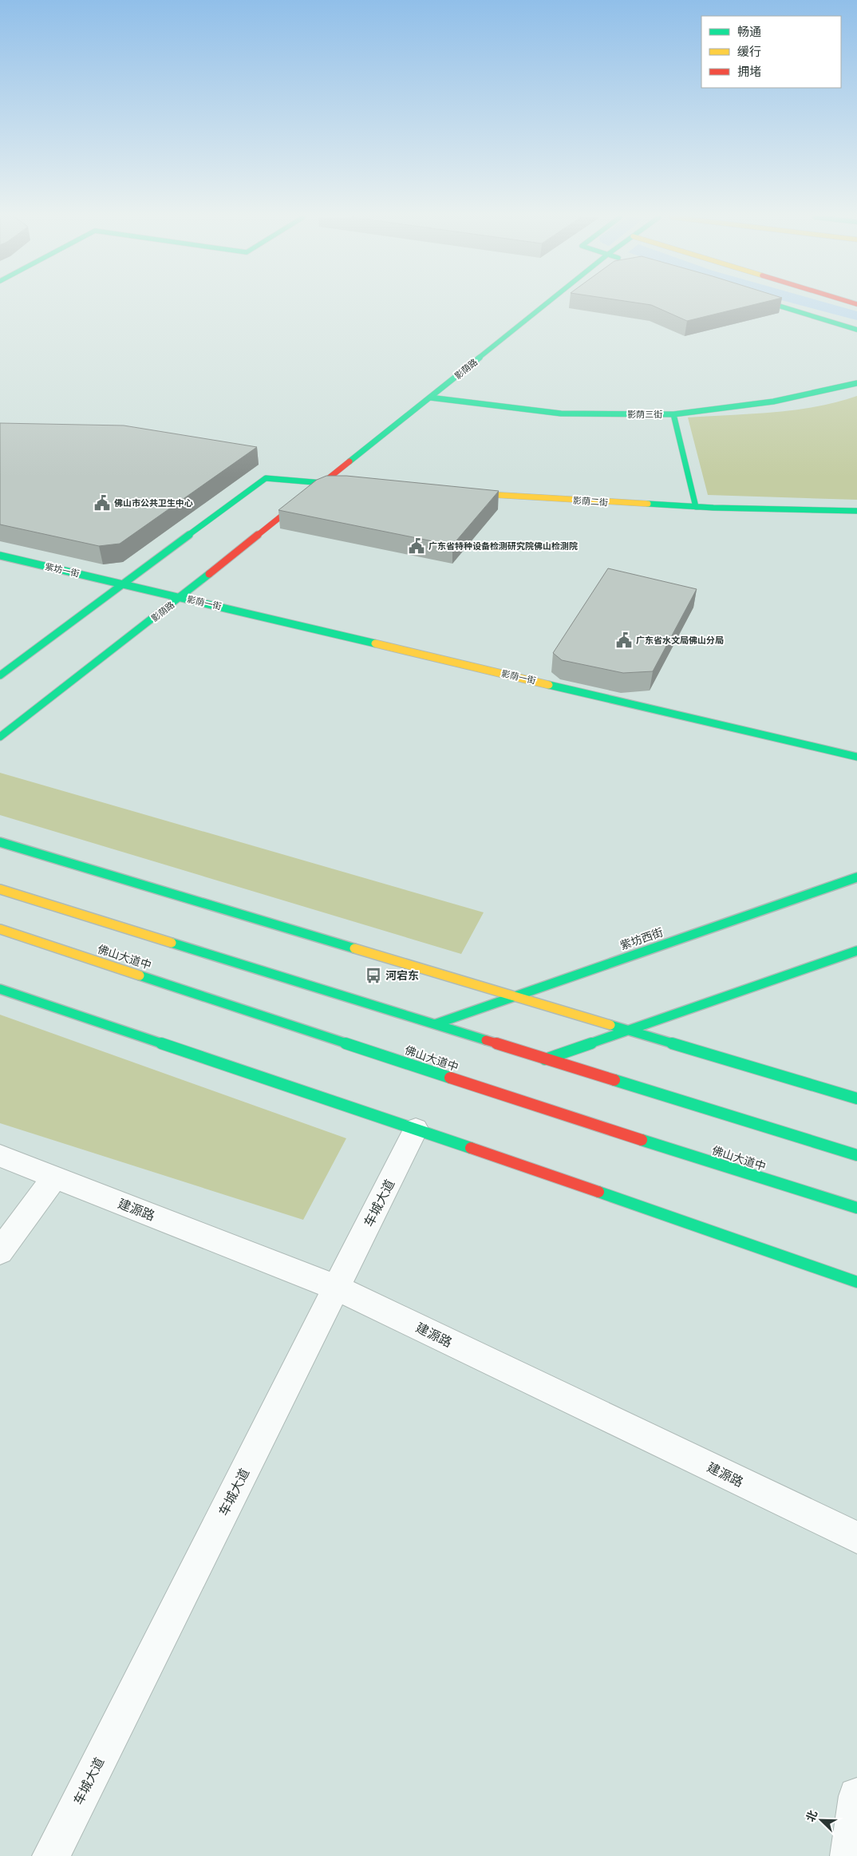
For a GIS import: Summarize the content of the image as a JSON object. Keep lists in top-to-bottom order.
{
  "streets": {
    "main road": [
      "影荫路",
      "影荫三街",
      "影荫二街",
      "紫坊一街",
      "影荫一街",
      "紫坊西街",
      "佛山大道中"
    ],
    "street": ["车城大道", "建源路"]
  },
  "crossings": [
    ["影荫路", "影荫三街"],
    ["影荫路", "紫坊一街"],
    ["影荫路", "影荫一街"],
    ["紫坊一街", "影荫一街"],
    ["车城大道", "建源路"]
  ],
  "places": {
    "public building": ["佛山市公共卫生中心", "广东省特种设备检测研究院佛山检测院", "广东省水文局佛山分局"],
    "bus stop": ["河宕东"]
  },
  "legend": ["畅通", "缓行", "拥堵"],
  "north": "top left"
}
